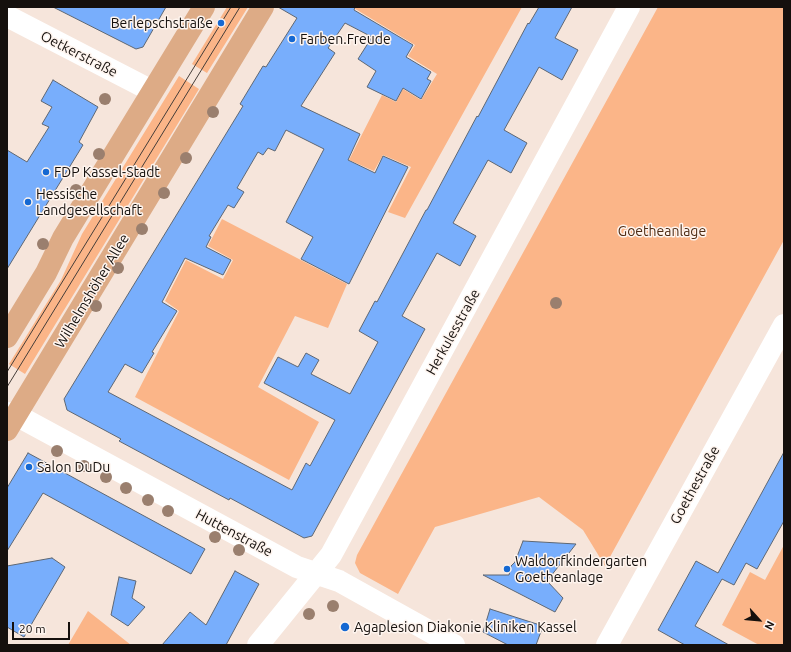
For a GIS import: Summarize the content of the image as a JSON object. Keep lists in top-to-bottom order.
{
  "streets": {
    "main road": ["Wilhelmshöher Allee"],
    "street": [
      "Oetkerstraße",
      "Herkulesstraße",
      "Goethestraße",
      "Huttenstraße"
    ]
  },
  "crossings": [
    ["Wilhelmshöher Allee", "Huttenstraße"],
    ["Herkulesstraße", "Huttenstraße"]
  ],
  "parks": ["Goetheanlage"],
  "places": [
    "Berlepschstraße",
    "Farben.Freude",
    "FDP Kassel-Stadt",
    "Hessische Landgesellschaft",
    "Salon DuDu",
    "Waldorfkindergarten Goetheanlage",
    "Agaplesion Diakonie Kliniken Kassel"
  ],
  "scale_bar": "20 m",
  "north": "bottom right"
}
